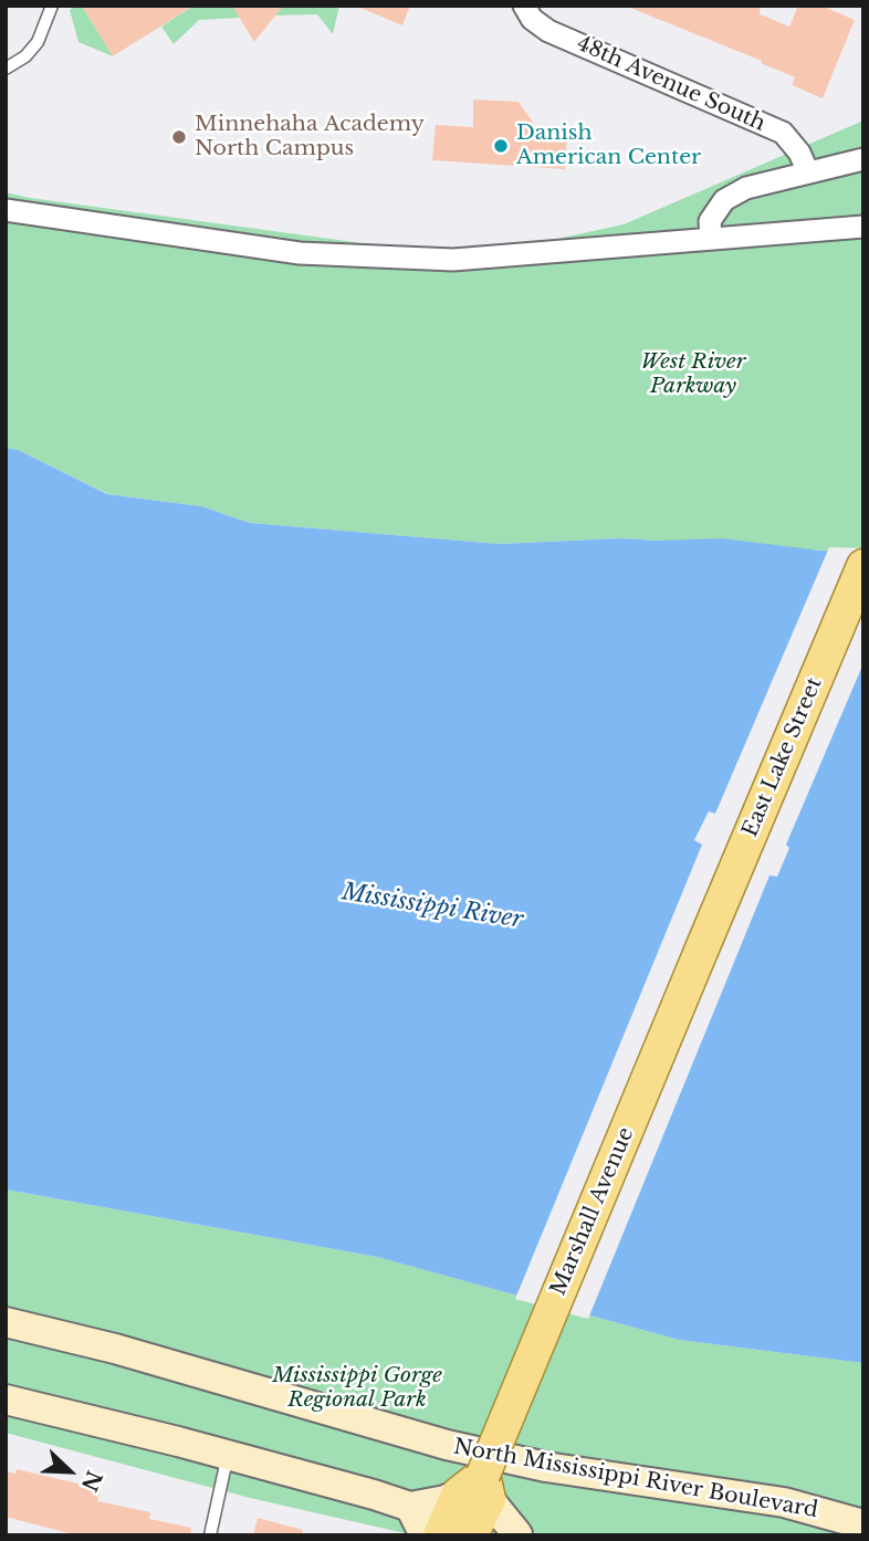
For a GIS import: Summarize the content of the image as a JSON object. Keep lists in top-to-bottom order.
{
  "streets": {
    "main road": ["East Lake Street", "Marshall Avenue"],
    "street": ["48th Avenue South", "North Mississippi River Boulevard"]
  },
  "crossings": [
    ["East Lake Street", "Marshall Avenue"]
  ],
  "water": ["Mississippi River"],
  "parks": ["West River Parkway", "Mississippi Gorge Regional Park"],
  "places": ["Minnehaha Academy North Campus", "Danish American Center"],
  "north": "bottom right"
}
